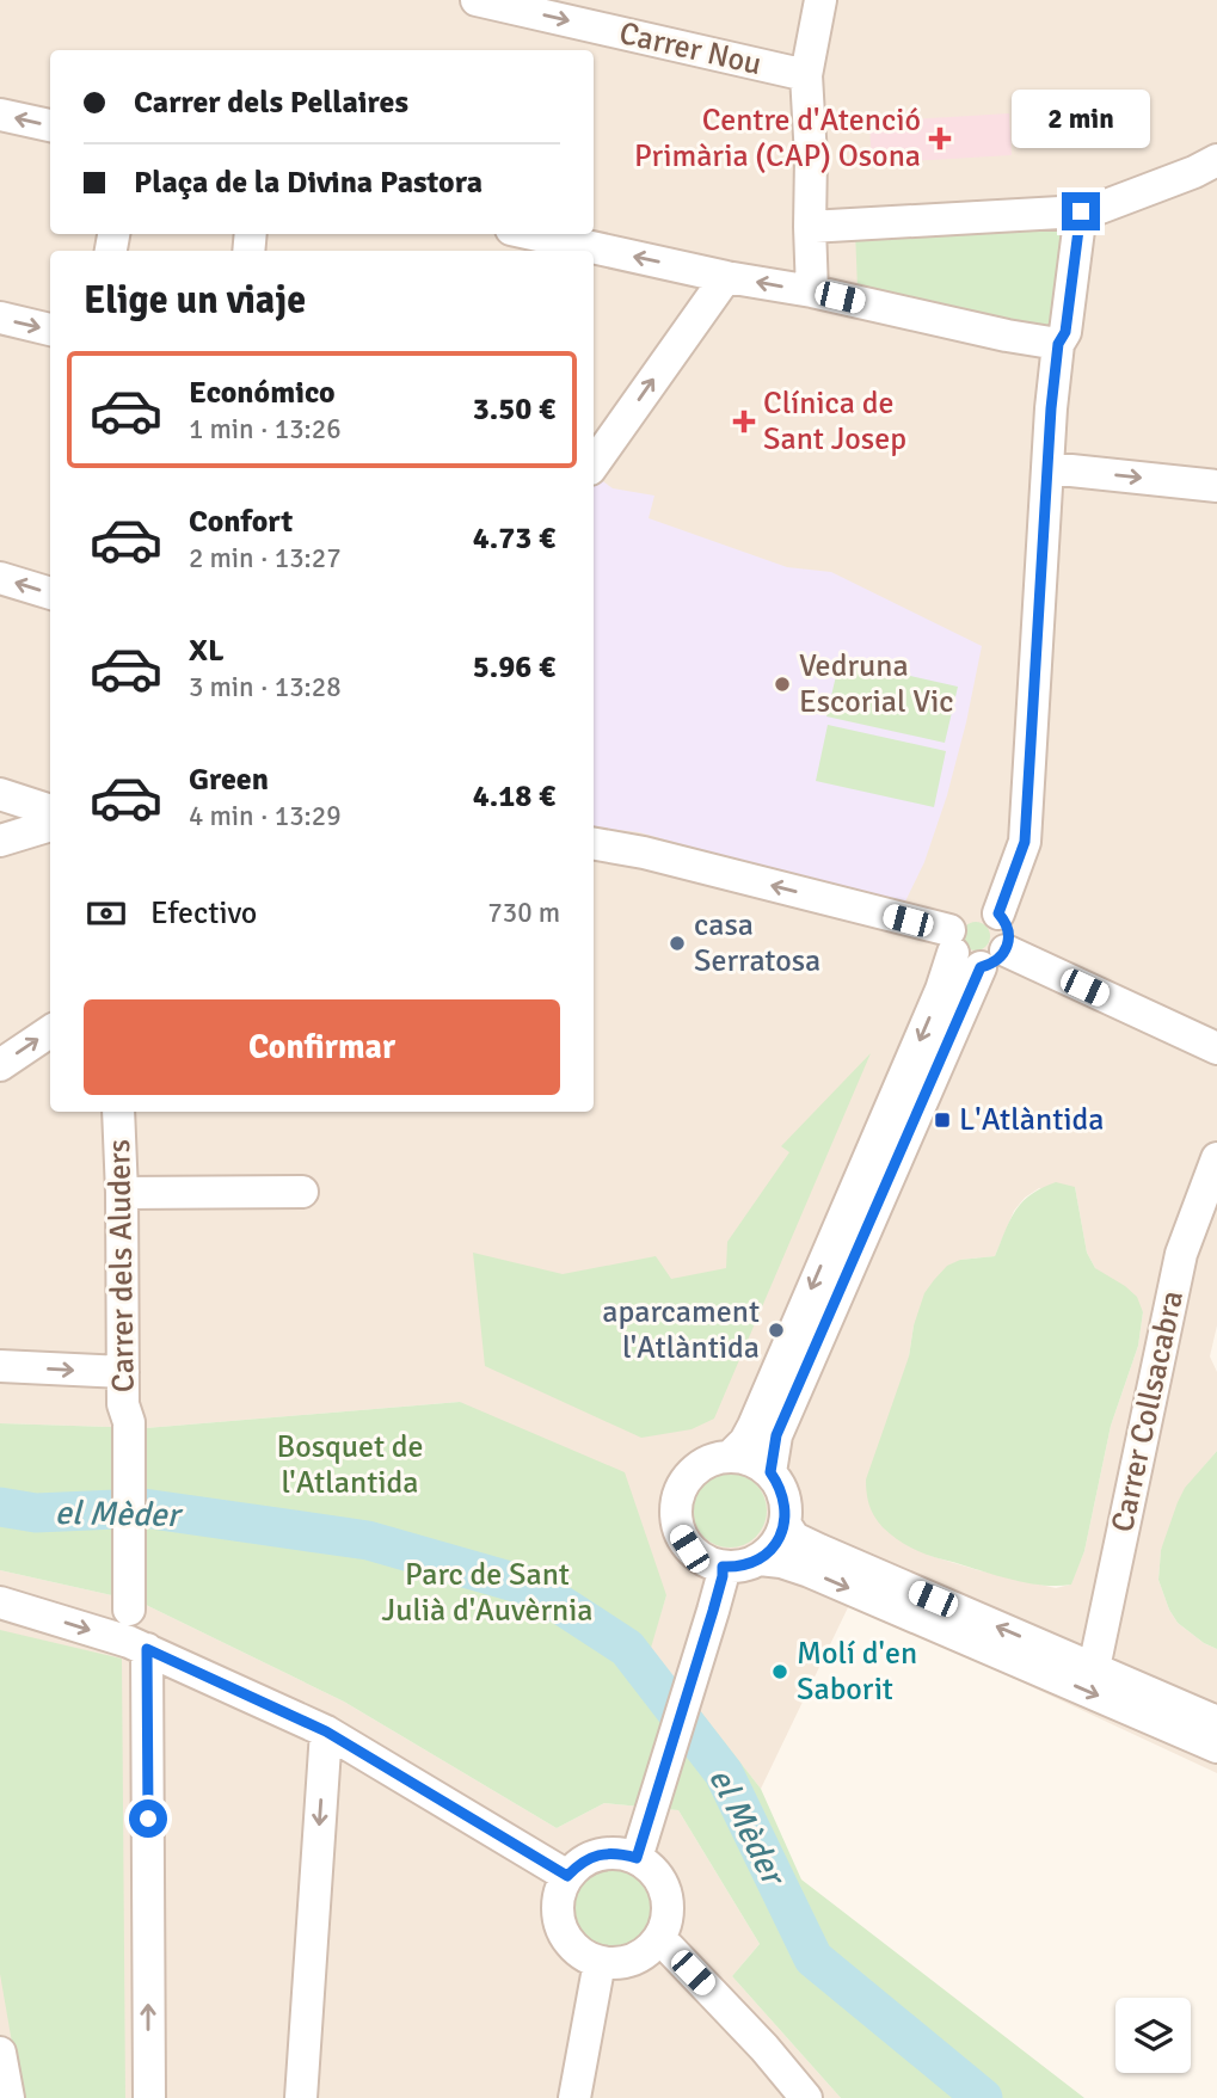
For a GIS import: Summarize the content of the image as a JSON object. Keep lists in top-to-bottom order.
{
  "streets": {
    "street": ["Carrer Nou", "Carrer dels Aluders", "Carrer Collsacabra"]
  },
  "water": ["el Mèder"],
  "parks": ["Bosquet de l'Atlantida", "Parc de Sant Julià d'Auvèrnia"],
  "places": {
    "health": ["Centre d'Atenció Primària (CAP) Osona", "Clínica de Sant Josep"],
    "other": [
      "Vedruna Escorial Vic",
      "casa Serratosa",
      "aparcament l'Atlàntida",
      "Molí d'en Saborit"
    ],
    "transit": ["L'Atlàntida"]
  },
  "page": {
    "banner": ["Carrer dels Pellaires", "Plaça de la Divina Pastora"],
    "bubble": "2 min",
    "heading": "Elige un viaje",
    "list": [
      {
        "name": "Económico",
        "note": "1 min · 13:26",
        "value": "3.50 €"
      },
      {
        "name": "Confort",
        "note": "2 min · 13:27",
        "value": "4.73 €"
      },
      {
        "name": "XL",
        "note": "3 min · 13:28",
        "value": "5.96 €"
      },
      {
        "name": "Green",
        "note": "4 min · 13:29",
        "value": "4.18 €"
      }
    ],
    "pay": ["Efectivo", "730 m"],
    "buttons": "Confirmar"
  }
}
